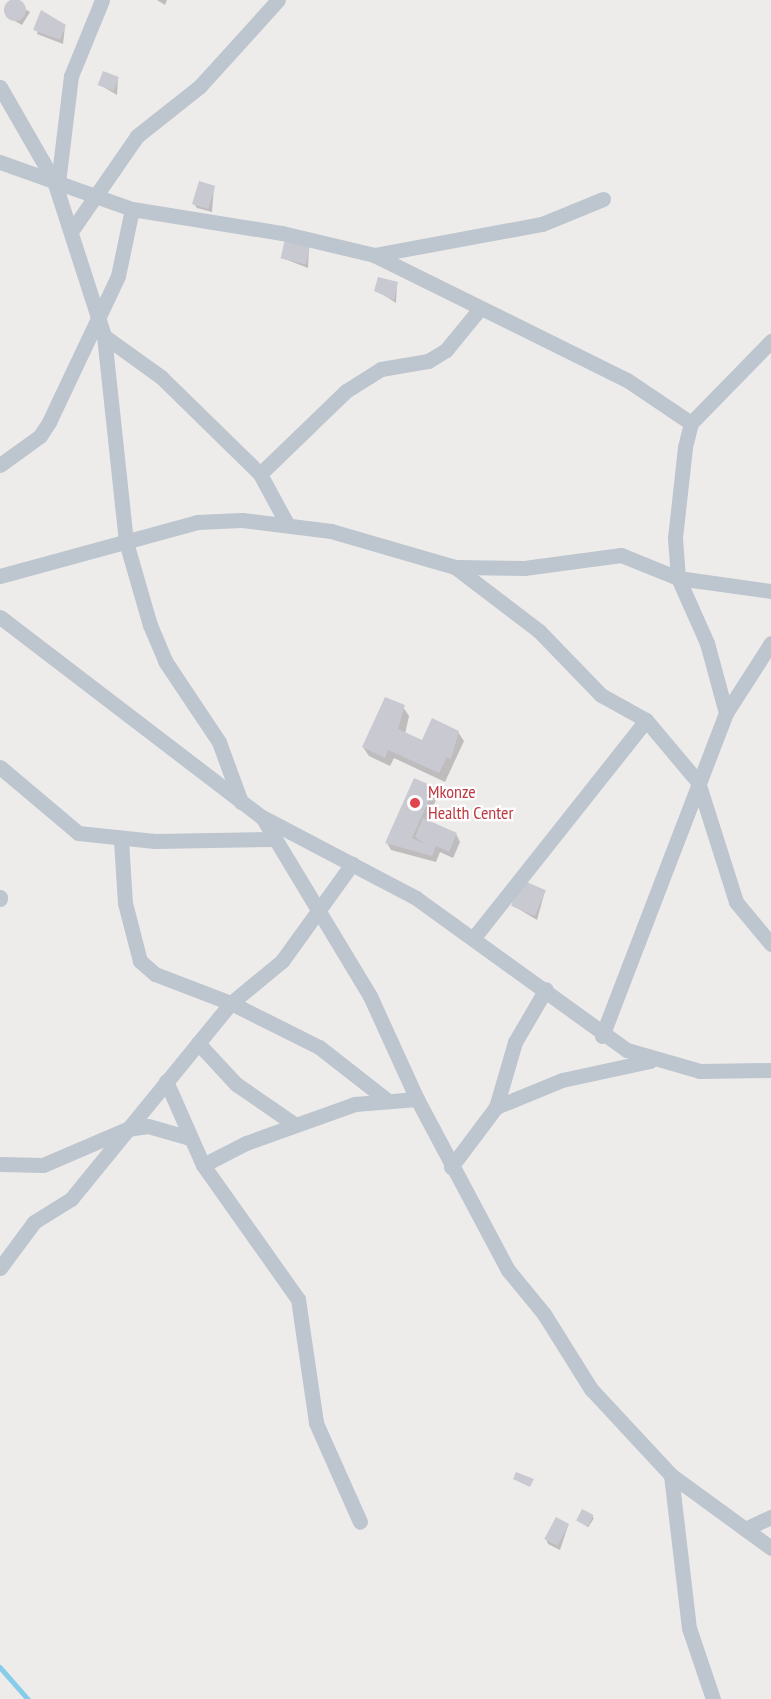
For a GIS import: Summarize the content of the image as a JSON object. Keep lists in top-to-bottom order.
{
  "places": ["Mkonze Health Center"]
}
